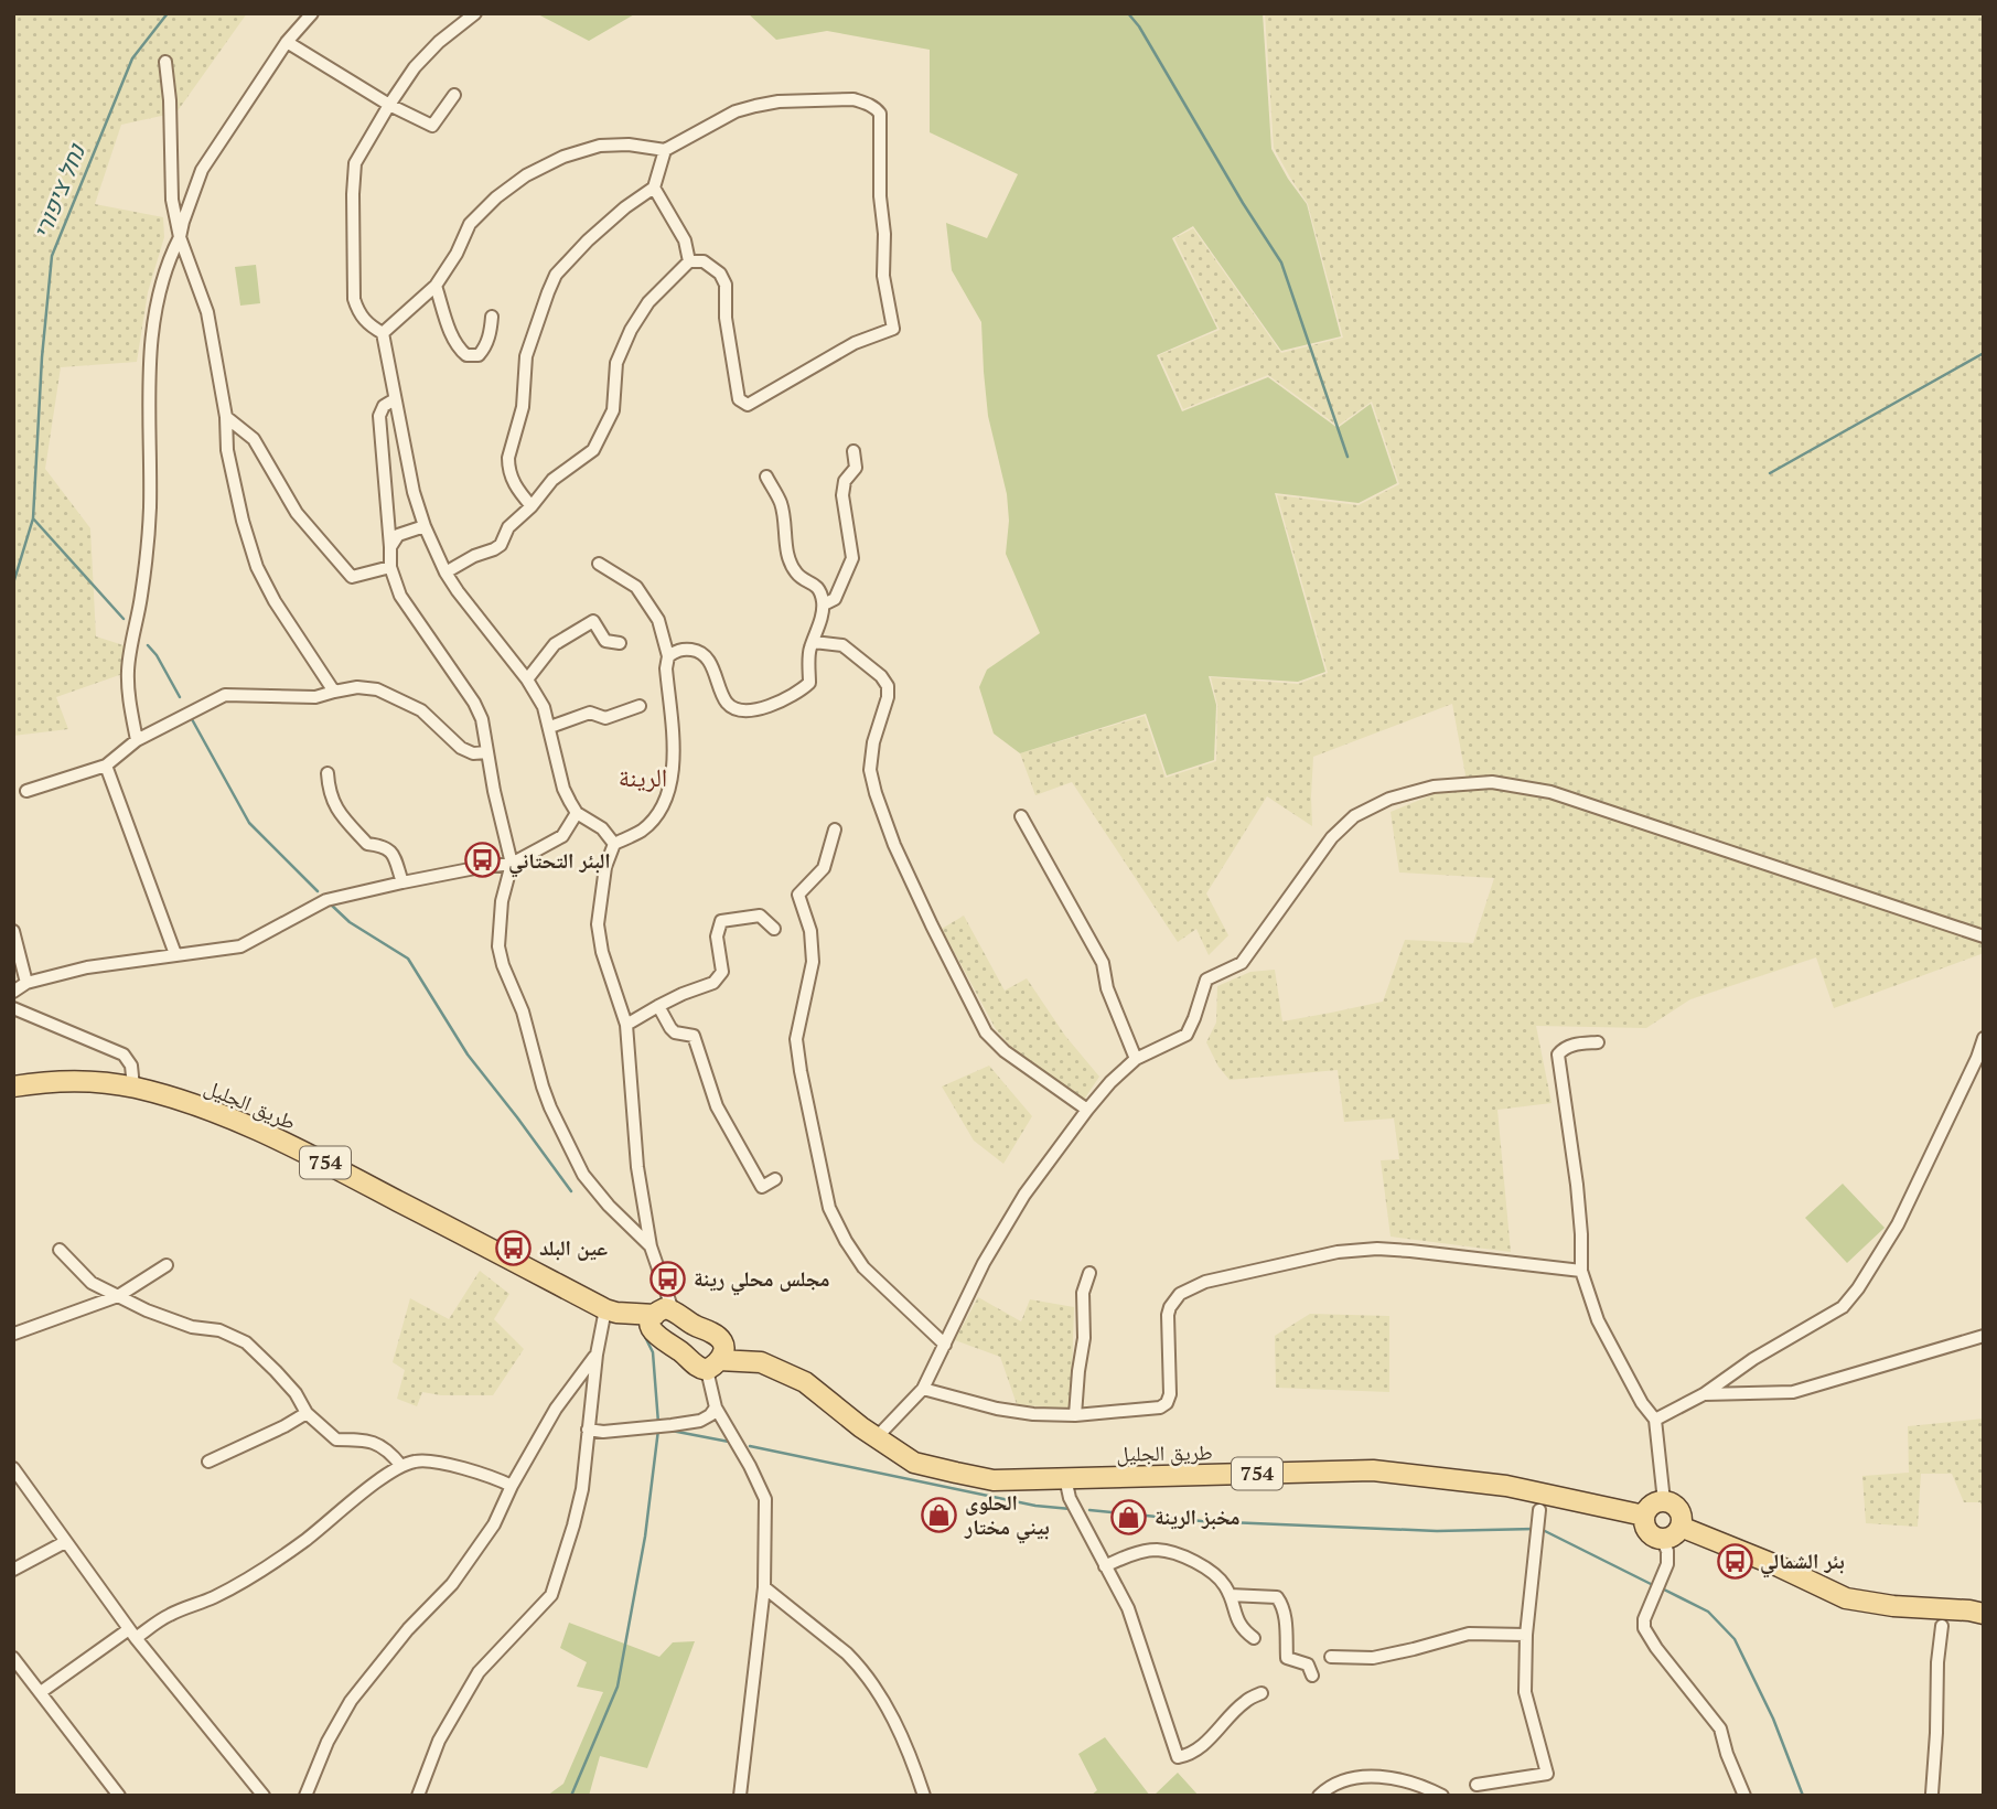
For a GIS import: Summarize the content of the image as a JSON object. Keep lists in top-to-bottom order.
{
  "streets": {
    "main road": ["طريق الجليل", "754"]
  },
  "districts": ["الرينة"],
  "water": ["נחל ציפורי"],
  "places": {
    "bus stop": [
      "البئر التحتاني",
      "عين البلد",
      "مجلس محلي رينة",
      "بئر الشمالي"
    ],
    "shop": ["الحلوى بيني مختار", "مخبز الرينة"]
  }
}
